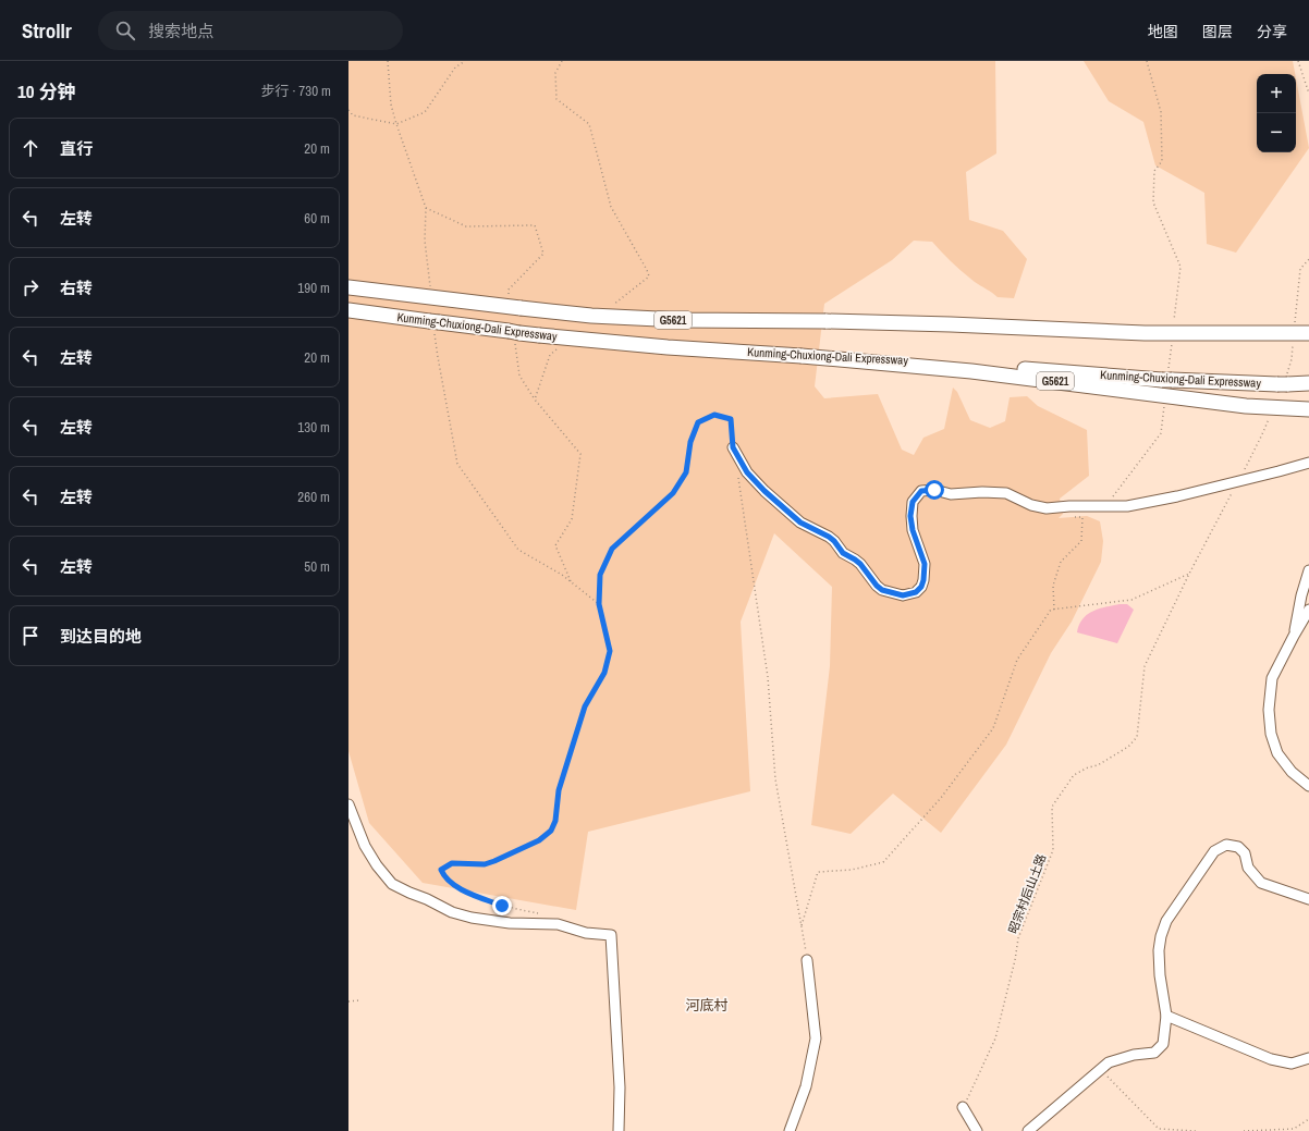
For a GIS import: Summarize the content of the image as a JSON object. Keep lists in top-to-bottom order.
{
  "streets": {
    "highway": ["G5621", "Kunming-Chuxiong-Dali Expressway"],
    "path": ["昭宗村后山土路"]
  },
  "crossings": [
    ["G5621", "Kunming-Chuxiong-Dali Expressway"]
  ],
  "districts": ["河底村"],
  "page": {
    "header": "Strollr",
    "search": "搜索地点",
    "nav": ["地图", "图层", "分享"],
    "heading": ["10 分钟", "步行 · 730 m"],
    "map_buttons": ["+", "−"],
    "list": [
      ["直行", "20 m"],
      ["左转", "60 m"],
      ["右转", "190 m"],
      ["左转", "20 m"],
      ["左转", "130 m"],
      ["左转", "260 m"],
      ["左转", "50 m"],
      "到达目的地"
    ]
  }
}
